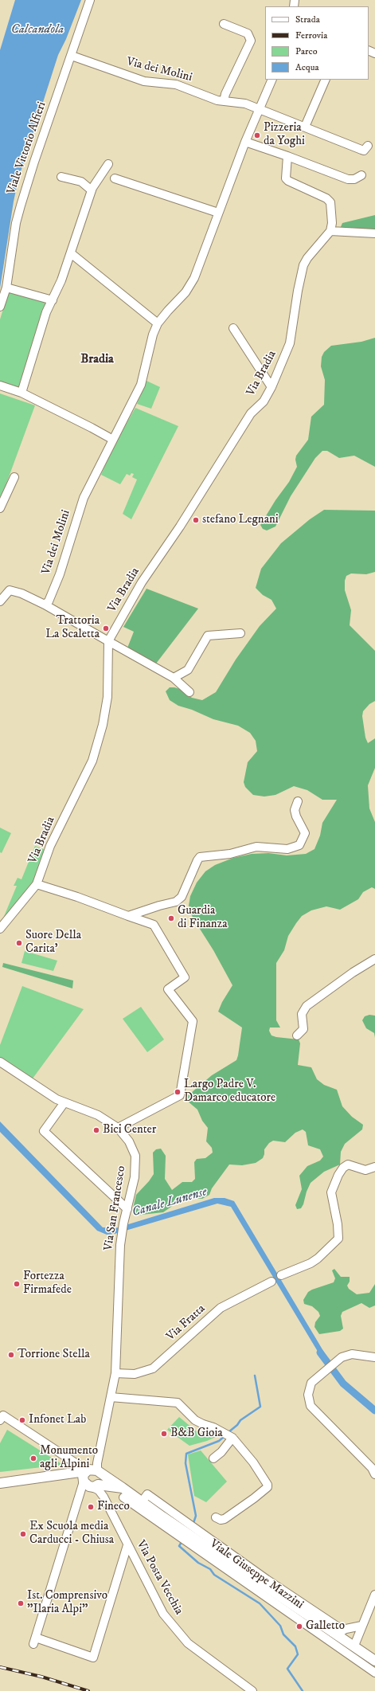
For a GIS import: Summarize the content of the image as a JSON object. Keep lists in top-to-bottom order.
{
  "streets": {
    "main road": ["Viale Giuseppe Mazzini"],
    "street": [
      "Via dei Molini",
      "Viale Vittorio Alfieri",
      "Via Bradia",
      "Via San Francesco",
      "Via Fratta",
      "Via Posta Vecchia"
    ]
  },
  "crossings": [
    ["Via dei Molini", "Viale Vittorio Alfieri"],
    ["Via San Francesco", "Via Fratta"],
    ["Via San Francesco", "Viale Giuseppe Mazzini"],
    ["Via San Francesco", "Via Posta Vecchia"],
    ["Viale Giuseppe Mazzini", "Via Posta Vecchia"]
  ],
  "districts": ["Bradia"],
  "water": ["Calcandola", "Canale Lunense"],
  "places": [
    "Pizzeria da Yoghi",
    "stefano Legnani",
    "Trattoria La Scaletta",
    "Guardia di Finanza",
    "Suore Della Carita'",
    "Largo Padre V. Damarco educatore",
    "Bici Center",
    "Fortezza Firmafede",
    "Torrione Stella",
    "Infonet Lab",
    "B&B Gioia",
    "Monumento agli Alpini",
    "Fineco",
    "Ex Scuola media Carducci - Chiusa",
    "Ist. Comprensivo \"Ilaria Alpi\"",
    "Galletto"
  ],
  "legend": [
    "Strada",
    "Ferrovia",
    "Parco",
    "Acqua"
  ]
}
